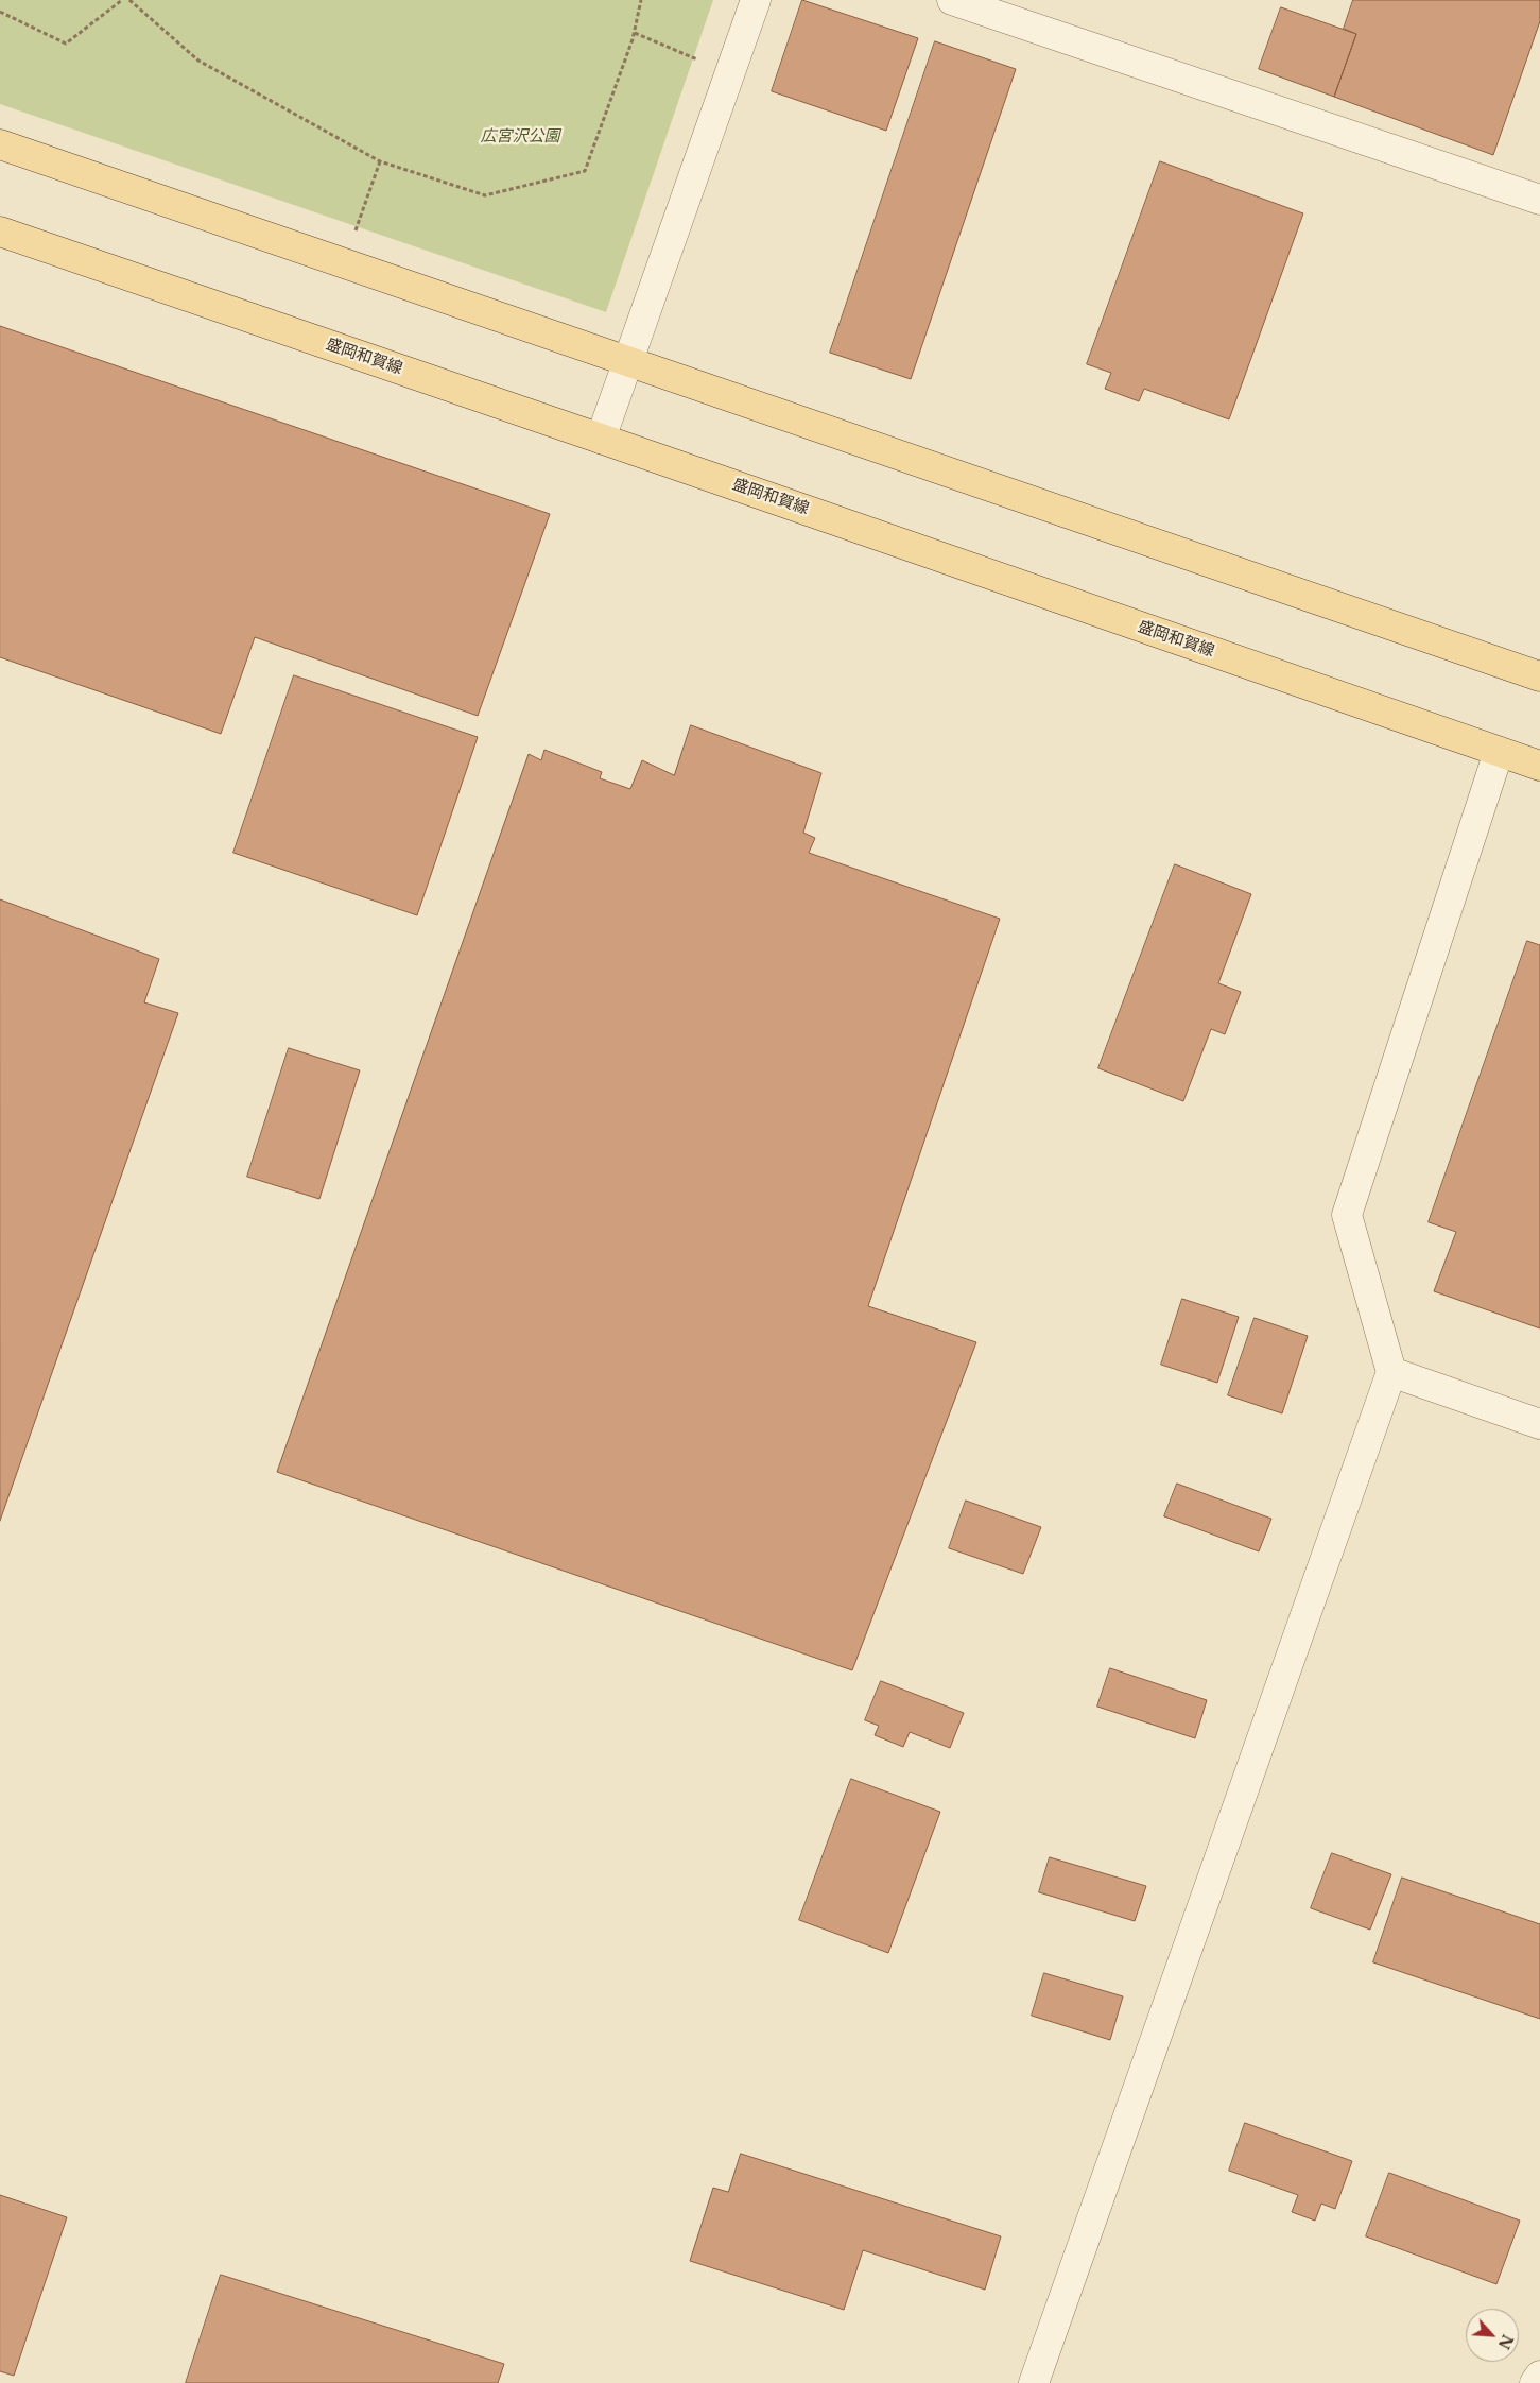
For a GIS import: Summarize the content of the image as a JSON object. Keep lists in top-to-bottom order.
{
  "streets": {
    "main road": ["盛岡和賀線"]
  },
  "parks": ["広宮沢公園"],
  "north": "bottom right"
}
